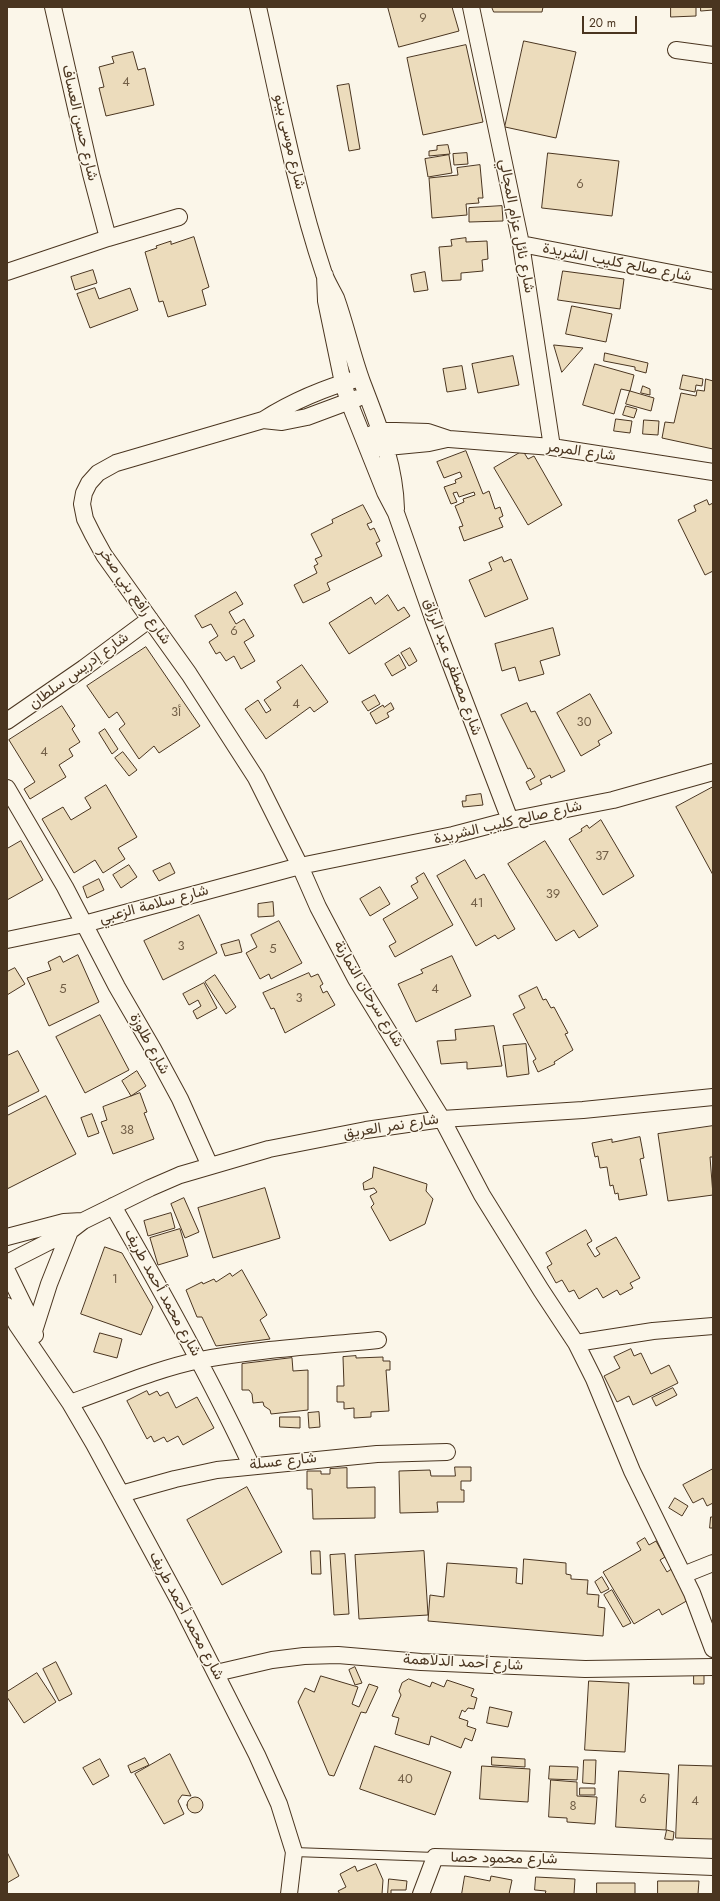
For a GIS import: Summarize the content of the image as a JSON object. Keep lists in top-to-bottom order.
{
  "streets": {
    "street": [
      "شارع حسن العساف",
      "شارع موسى بينو",
      "شارع نائل عزام المجالي",
      "شارع صالح كليب الشريدة",
      "شارع المرمر",
      "شارع رافع بني صخر",
      "شارع مصطفى عبد الرزاق",
      "شارع إدريس سلطان",
      "شارع سلامة الزعبي",
      "شارع سرحان النمارنة",
      "شارع طلوزة",
      "شارع نمر العريق",
      "شارع محمد أحمد طريف",
      "شارع عسلة",
      "شارع أحمد الدلاهمة",
      "شارع محمود حصا"
    ]
  },
  "crossings": [
    ["شارع موسى بينو", "شارع رافع بني صخر"],
    ["شارع موسى بينو", "شارع مصطفى عبد الرزاق"],
    ["شارع نائل عزام المجالي", "شارع صالح كليب الشريدة"],
    ["شارع نائل عزام المجالي", "شارع المرمر"],
    ["شارع صالح كليب الشريدة", "شارع رافع بني صخر"],
    ["شارع صالح كليب الشريدة", "شارع مصطفى عبد الرزاق"],
    ["شارع صالح كليب الشريدة", "شارع سلامة الزعبي"],
    ["شارع صالح كليب الشريدة", "شارع سرحان النمارنة"],
    ["شارع المرمر", "شارع مصطفى عبد الرزاق"],
    ["شارع رافع بني صخر", "شارع مصطفى عبد الرزاق"],
    ["شارع رافع بني صخر", "شارع إدريس سلطان"],
    ["شارع رافع بني صخر", "شارع سلامة الزعبي"],
    ["شارع رافع بني صخر", "شارع سرحان النمارنة"],
    ["شارع سلامة الزعبي", "شارع سرحان النمارنة"],
    ["شارع سلامة الزعبي", "شارع طلوزة"],
    ["شارع سرحان النمارنة", "شارع نمر العريق"],
    ["شارع طلوزة", "شارع نمر العريق"],
    ["شارع نمر العريق", "شارع محمد أحمد طريف"],
    ["شارع محمد أحمد طريف", "شارع عسلة"],
    ["شارع محمد أحمد طريف", "شارع أحمد الدلاهمة"],
    ["شارع محمد أحمد طريف", "شارع محمود حصا"]
  ],
  "house_numbers": [
    "9",
    "4",
    "6",
    "6",
    "4",
    "3أ",
    "30",
    "4",
    "37",
    "39",
    "41",
    "3",
    "5",
    "5",
    "4",
    "3",
    "38",
    "1",
    "40",
    "6",
    "4",
    "8"
  ],
  "scale_bar": "20 m"
}
